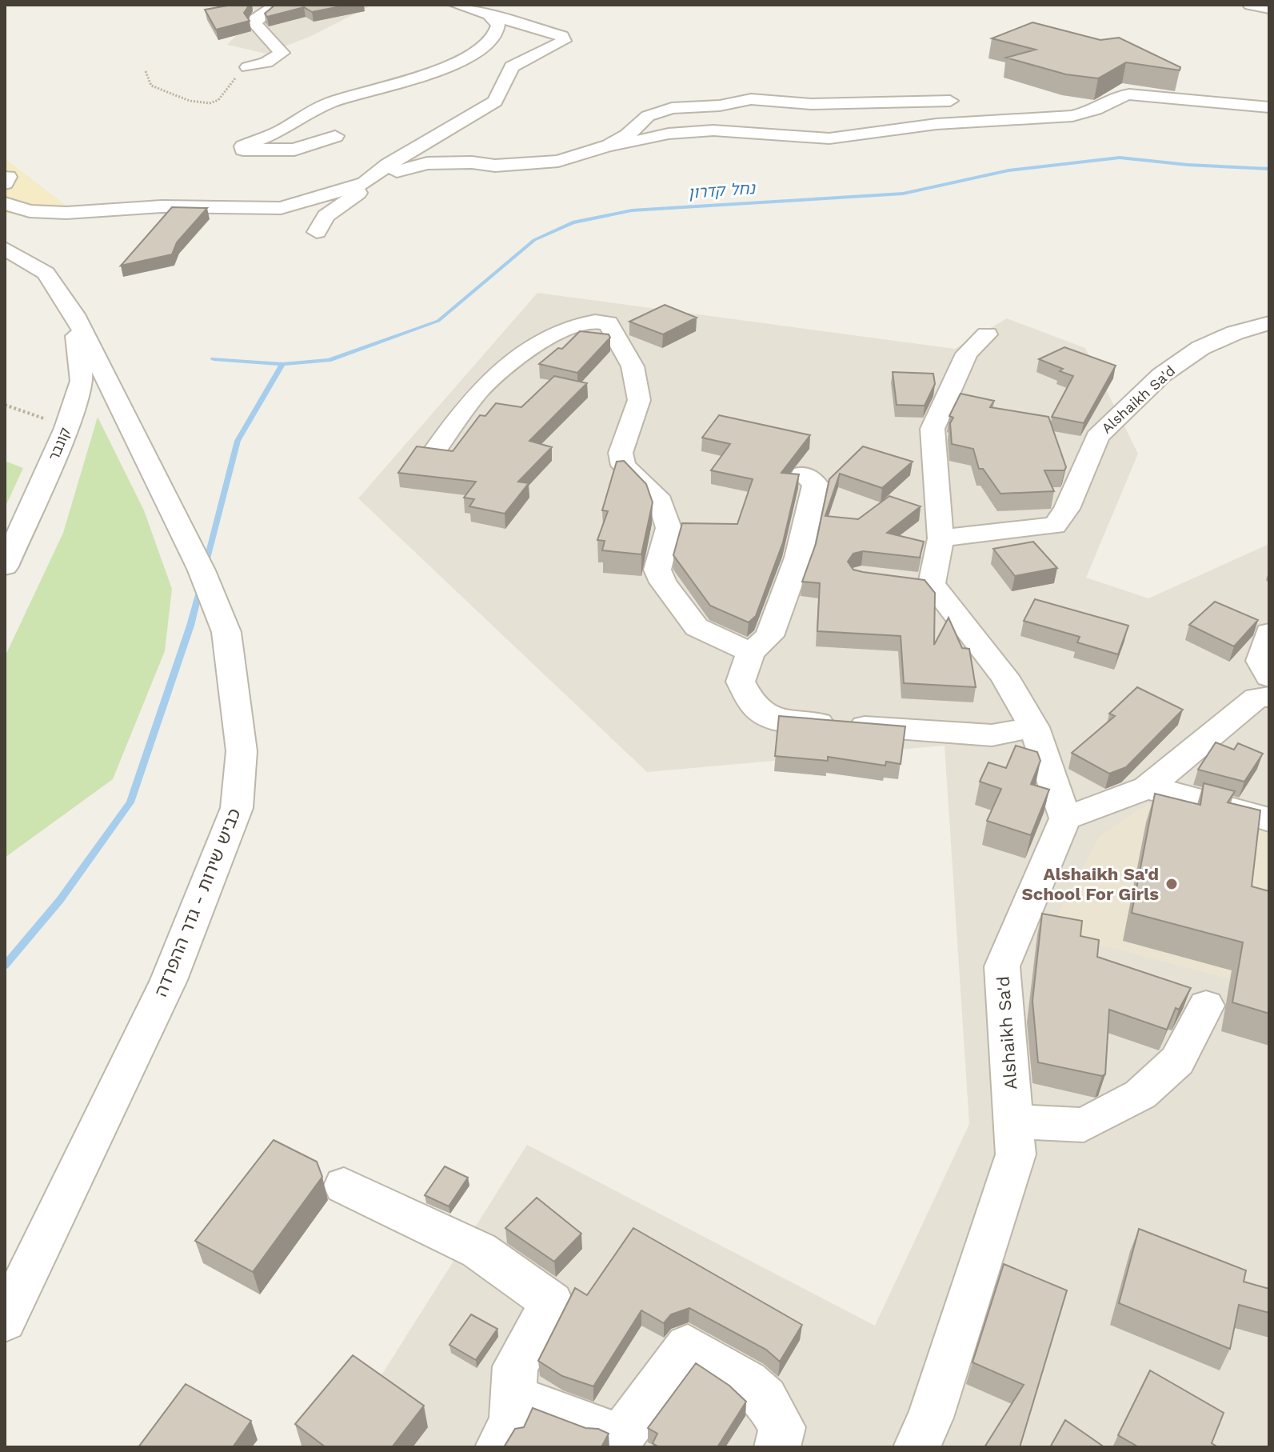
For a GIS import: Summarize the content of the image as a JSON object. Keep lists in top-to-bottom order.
{
  "streets": {
    "street": ["Alshaikh Sa'd", "קונבר", "כביש שירות - גדר ההפרדה"]
  },
  "crossings": [
    ["קונבר", "כביש שירות - גדר ההפרדה"]
  ],
  "water": ["נחל קדרון"],
  "places": ["Alshaikh Sa'd School For Girls"]
}
